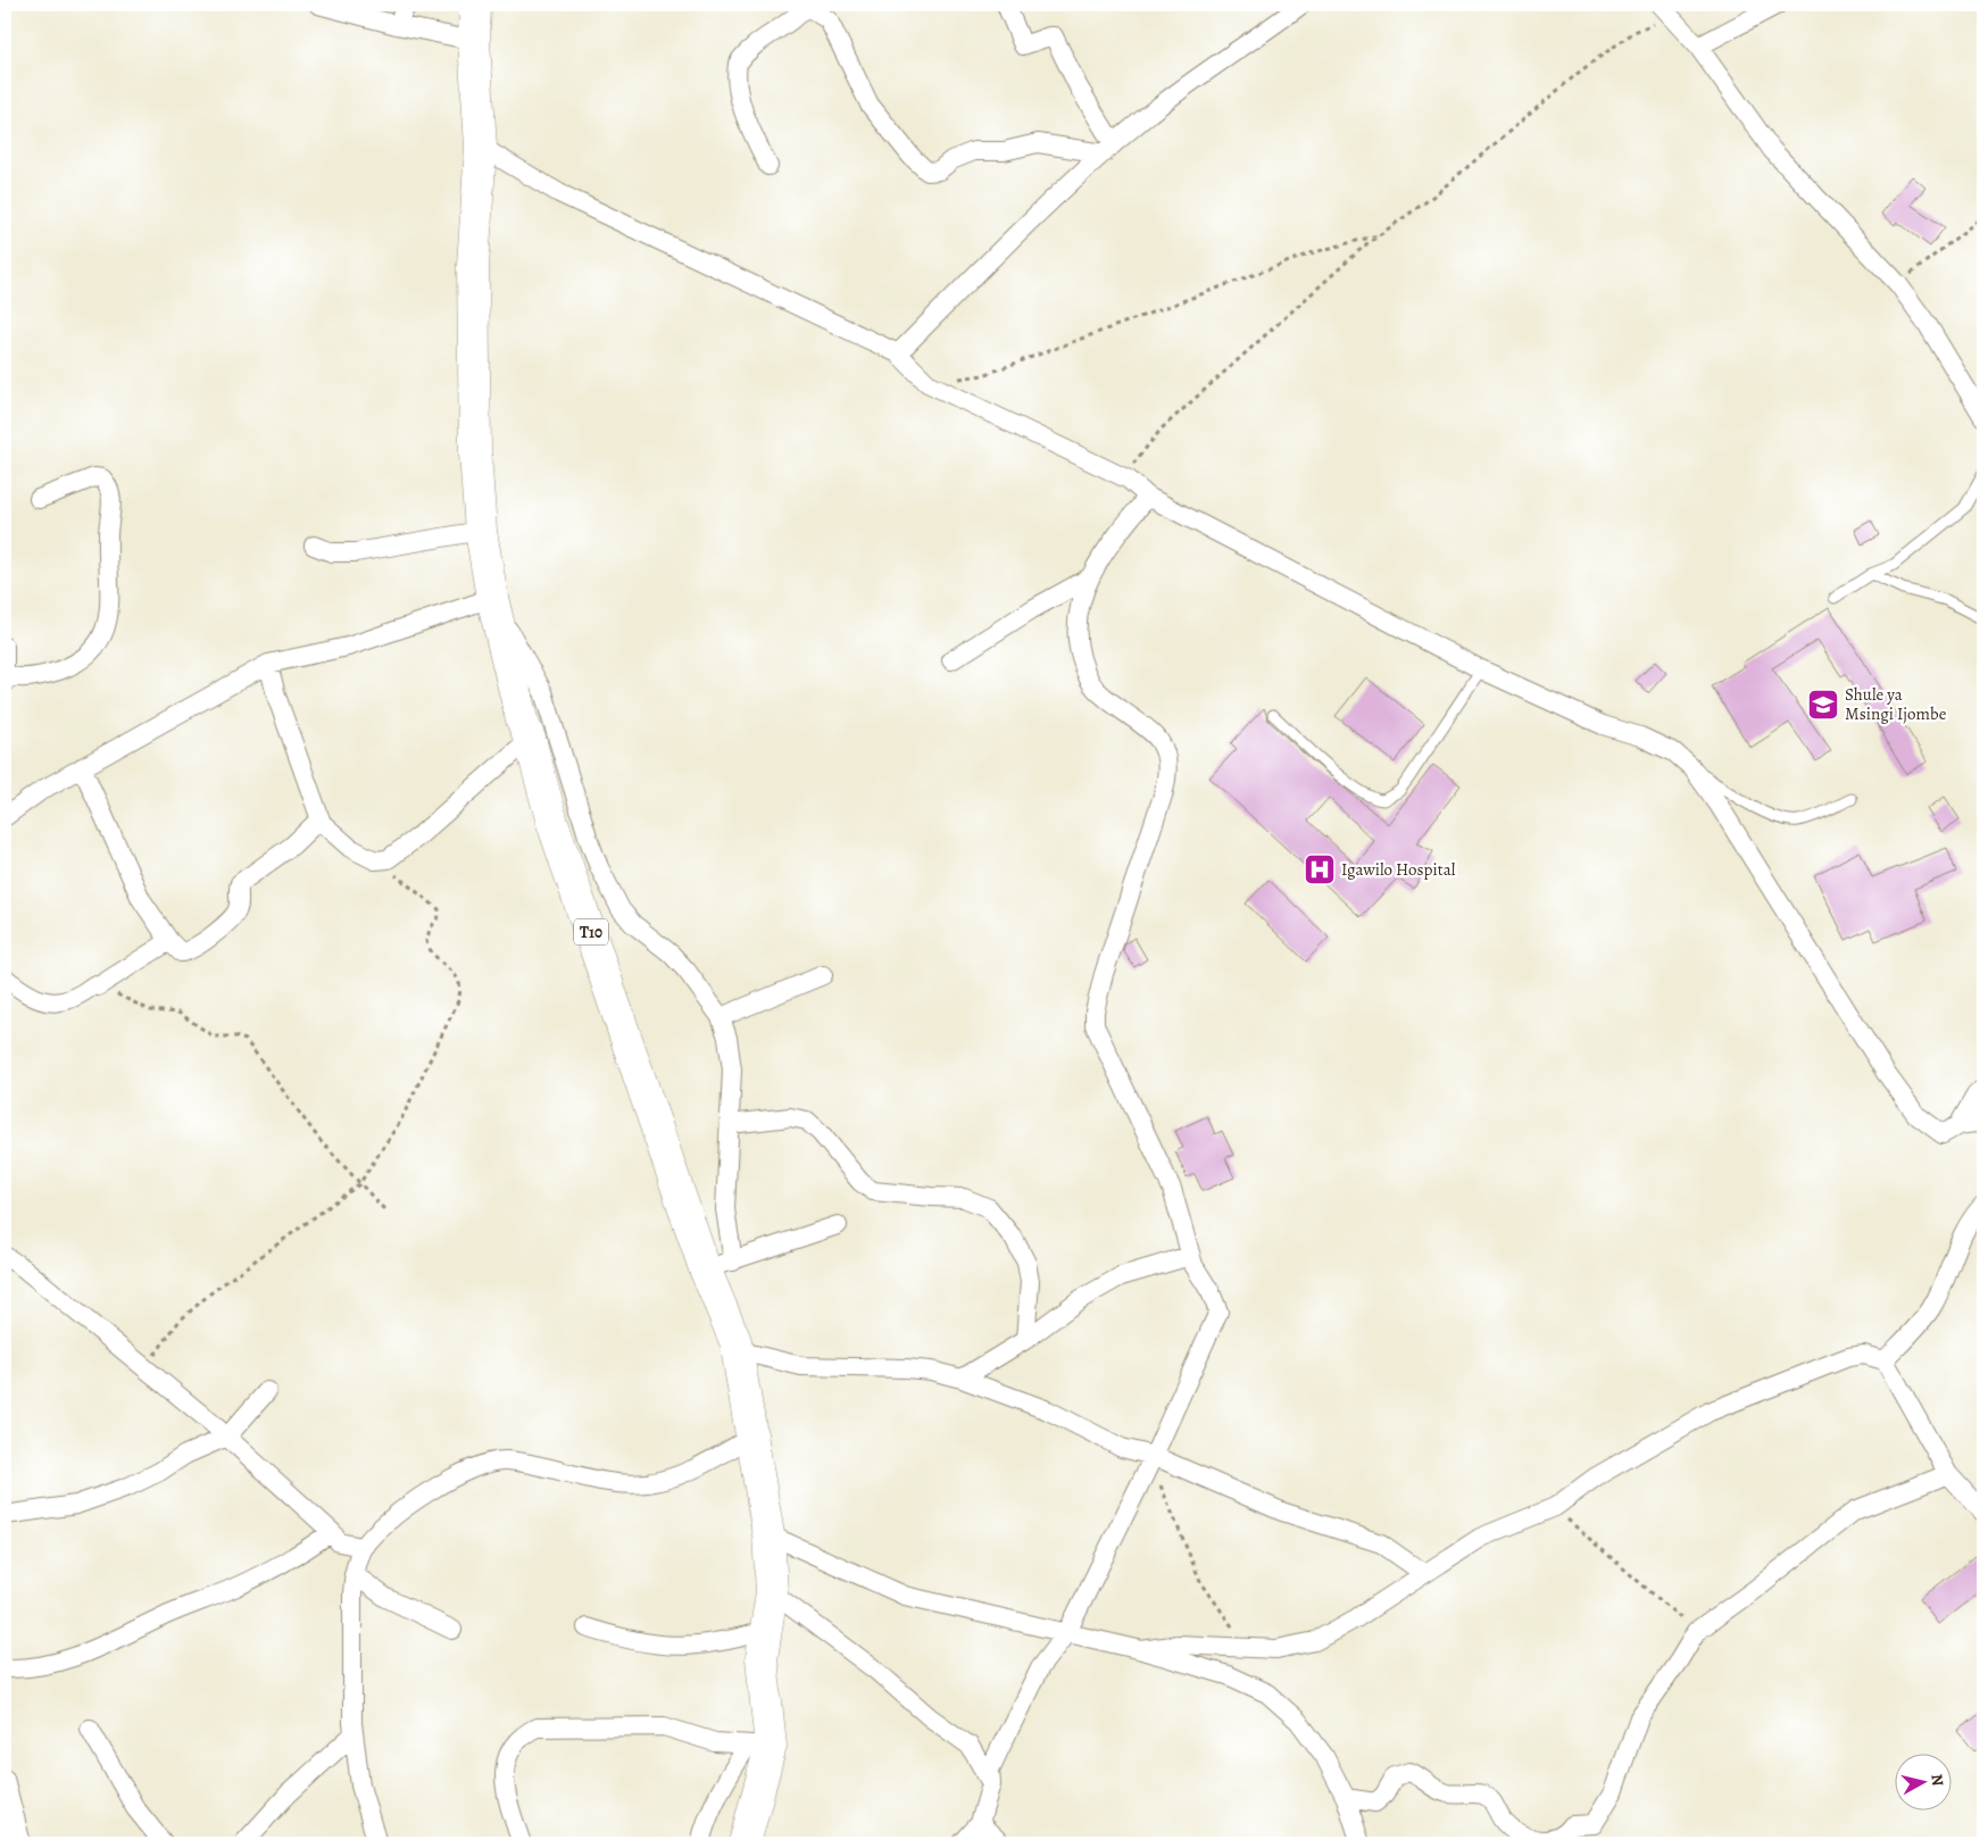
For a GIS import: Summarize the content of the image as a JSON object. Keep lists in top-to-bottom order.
{
  "streets": {
    "highway": ["T10"]
  },
  "places": {
    "school or university": ["Shule ya Msingi Ijombe"],
    "hospital": ["Igawilo Hospital"]
  },
  "north": "right"
}
